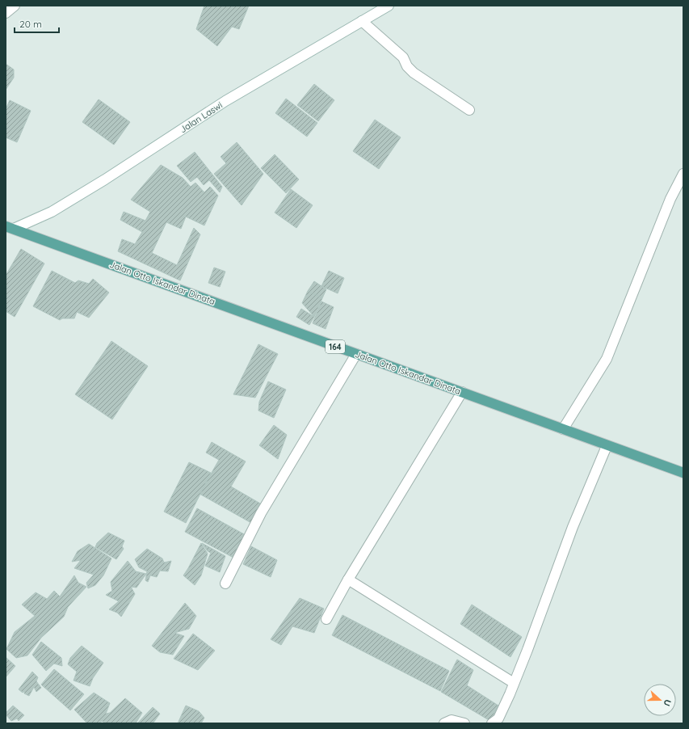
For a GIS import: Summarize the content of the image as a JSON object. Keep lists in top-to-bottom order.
{
  "streets": {
    "main road": ["Jalan Otto Iskandar Dinata", "164"],
    "street": ["Jalan Laswi"]
  },
  "crossings": [
    ["Jalan Laswi", "Jalan Otto Iskandar Dinata"]
  ],
  "scale_bar": "20 m",
  "north": "right"
}
